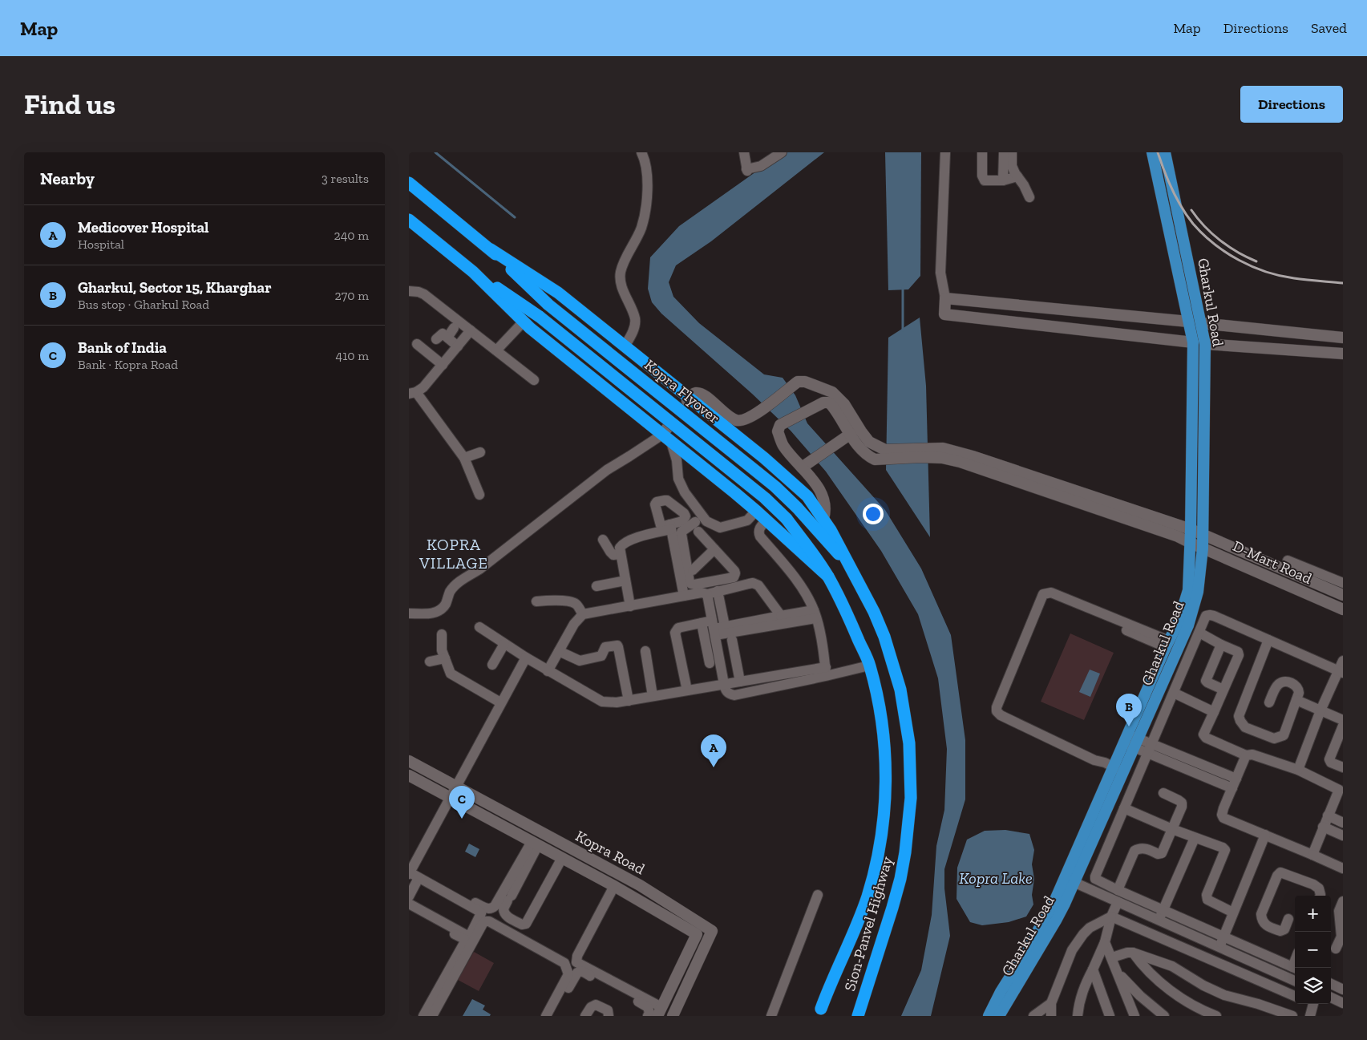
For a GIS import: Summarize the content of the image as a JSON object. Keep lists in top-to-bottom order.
{
  "streets": {
    "highway": ["Kopra Flyover", "Sion-Panvel Highway"],
    "main road": ["Gharkul Road"],
    "street": ["D-Mart Road", "Kopra Road"]
  },
  "crossings": [
    ["Gharkul Road", "D-Mart Road"],
    ["Kopra Flyover", "Sion-Panvel Highway"]
  ],
  "districts": ["KOPRA VILLAGE"],
  "water": ["Kopra Lake"],
  "page": {
    "header": "Map",
    "nav": ["Map", "Directions", "Saved"],
    "buttons": "Directions",
    "title": "Find us",
    "heading": ["Nearby", "3 results"],
    "list": [
      {
        "mark": "A",
        "name": "Medicover Hospital",
        "note": "Hospital",
        "value": "240 m"
      },
      {
        "mark": "B",
        "name": "Gharkul, Sector 15, Kharghar",
        "note": "Bus stop · Gharkul Road",
        "value": "270 m"
      },
      {
        "mark": "C",
        "name": "Bank of India",
        "note": "Bank · Kopra Road",
        "value": "410 m"
      }
    ],
    "pins": ["B", "A", "C"],
    "map_buttons": ["+", "−"]
  }
}
